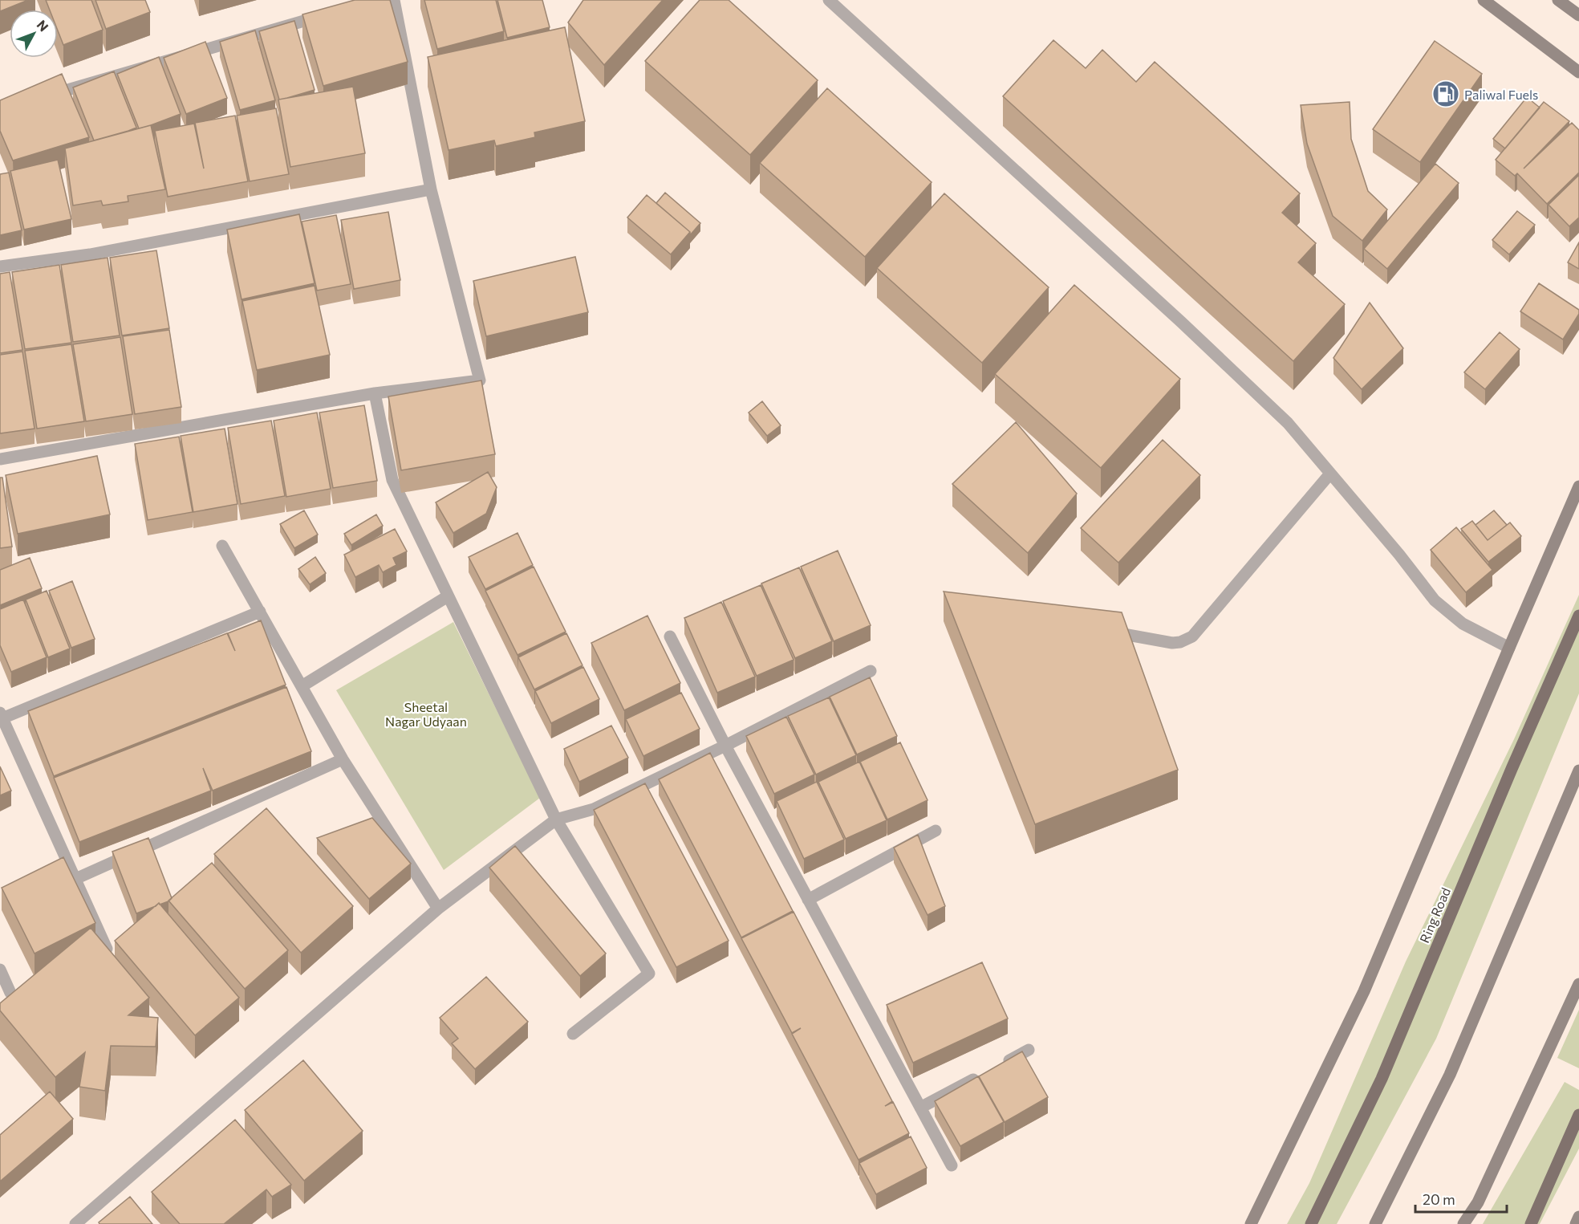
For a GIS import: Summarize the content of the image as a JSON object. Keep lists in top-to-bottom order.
{
  "streets": {
    "main road": ["Ring Road"]
  },
  "parks": ["Sheetal Nagar Udyaan"],
  "places": {
    "fuel station": ["Paliwal Fuels"]
  },
  "scale_bar": "20 m",
  "north": "top right"
}
